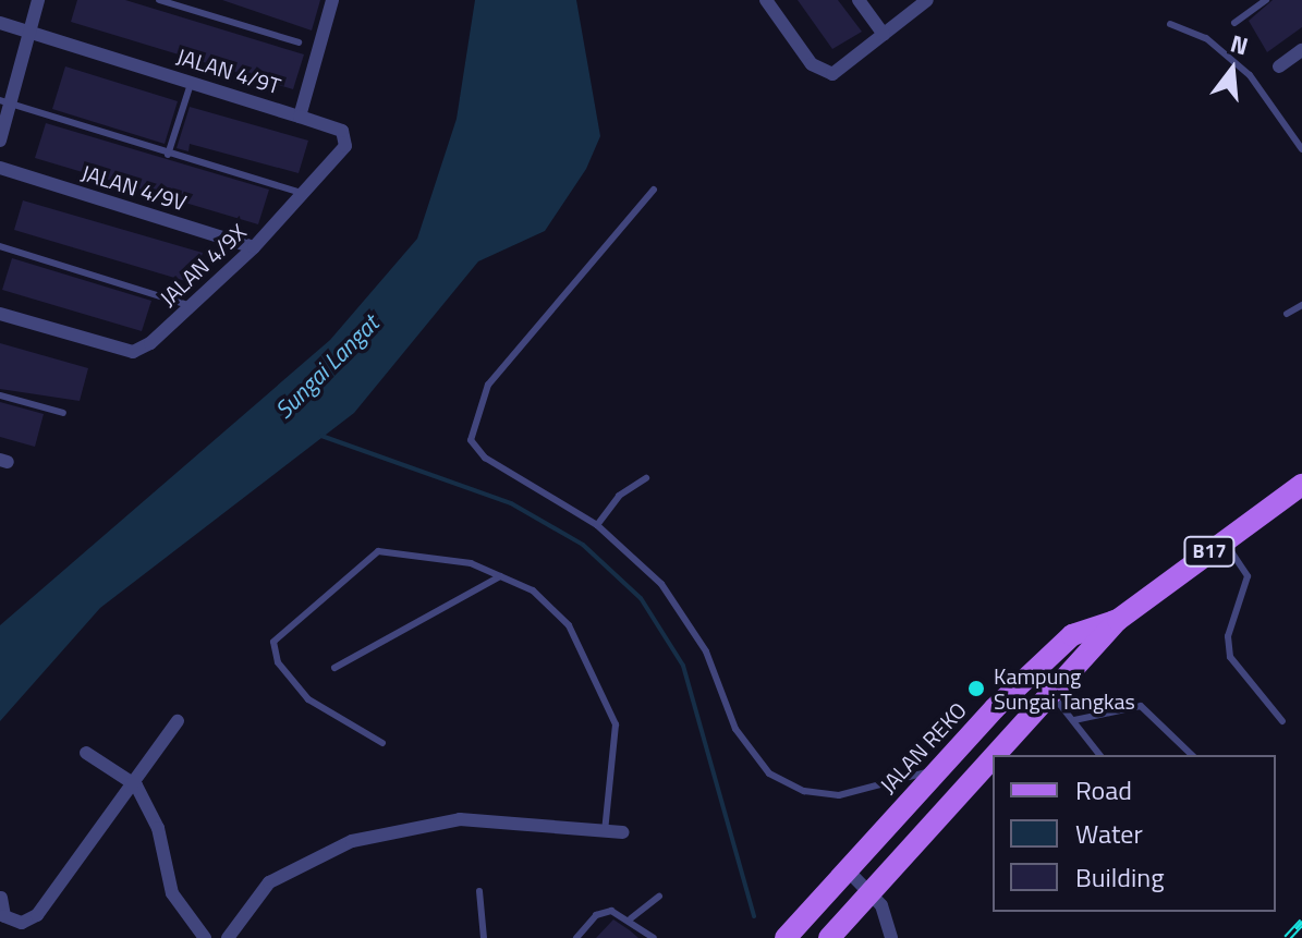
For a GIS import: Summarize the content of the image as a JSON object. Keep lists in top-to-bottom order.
{
  "streets": {
    "main road": ["B17", "JALAN REKO"],
    "street": ["JALAN 4/9T", "JALAN 4/9V", "JALAN 4/9X"]
  },
  "crossings": [
    ["JALAN 4/9T", "JALAN 4/9X"],
    ["JALAN 4/9V", "JALAN 4/9X"]
  ],
  "water": ["Sungai Langat"],
  "places": ["Kampung Sungai Tangkas"],
  "legend": ["Road", "Water", "Building"],
  "north": "top"
}
